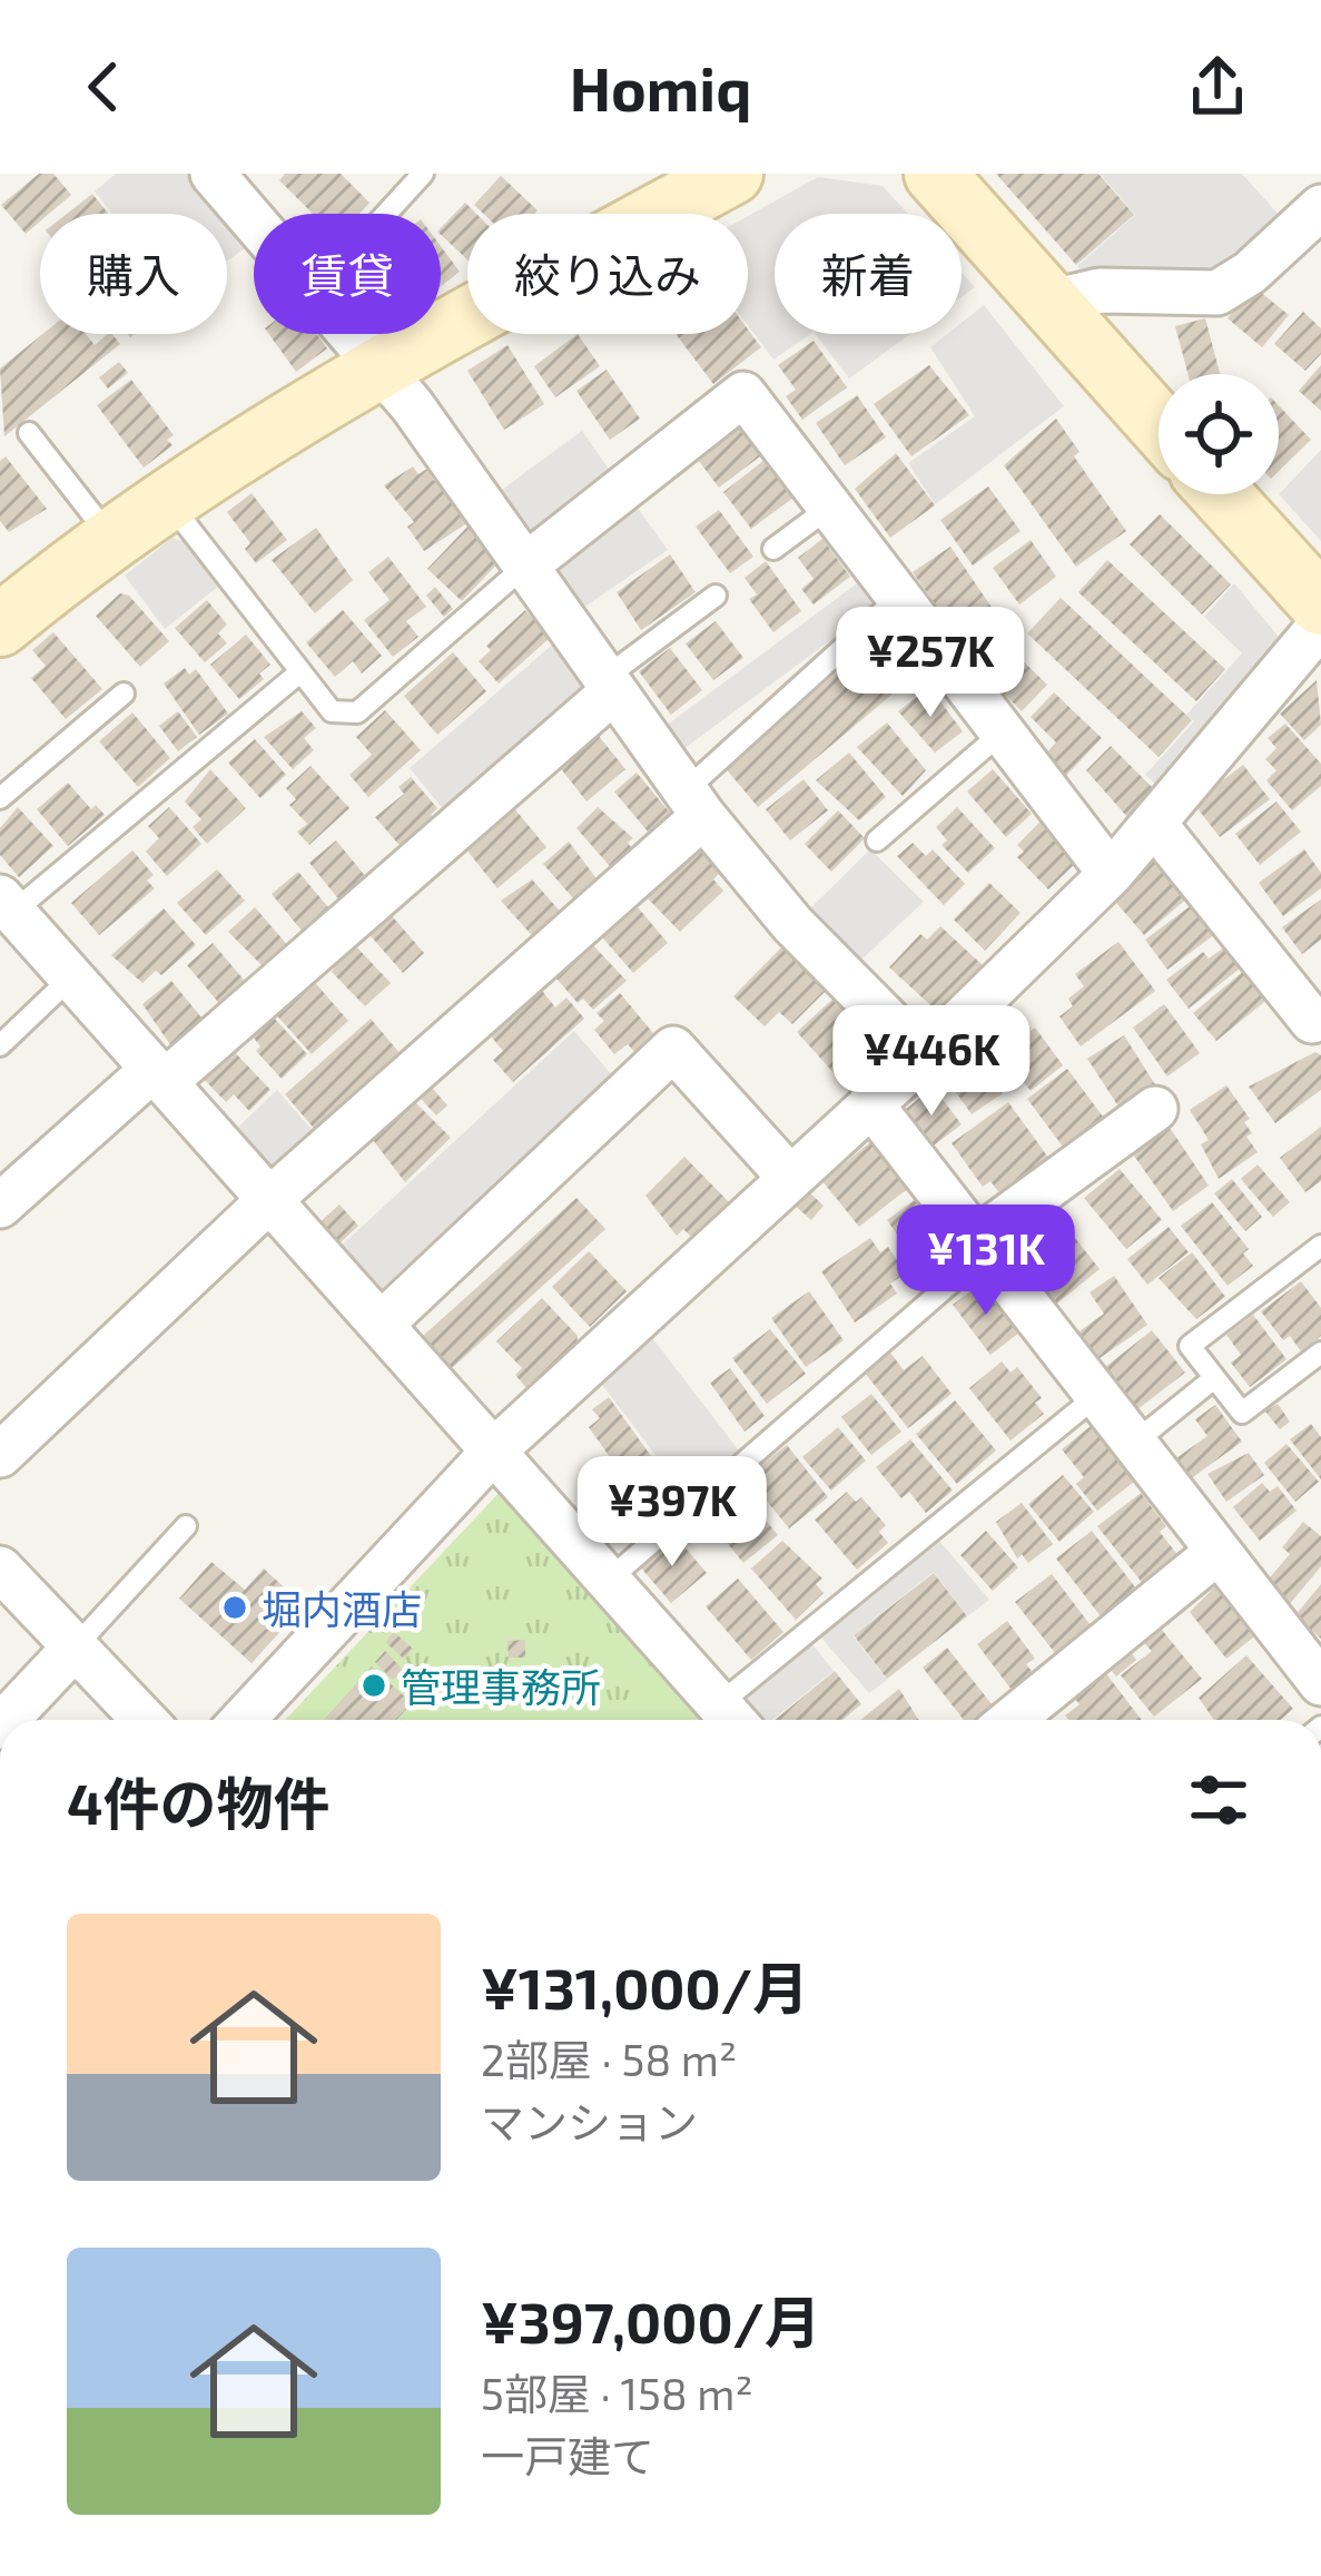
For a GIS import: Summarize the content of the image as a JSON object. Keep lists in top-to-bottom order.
{
  "places": ["堀内酒店", "管理事務所"],
  "page": {
    "header": "Homiq",
    "chip": [
      "購入",
      "賃貸",
      "絞り込み",
      "新着"
    ],
    "price": [
      "¥257K",
      "¥446K",
      "¥131K",
      "¥397K"
    ],
    "heading": "4件の物件",
    "list": [
      {
        "name": "¥131,000/月",
        "note": "2部屋 · 58 m² · マンション"
      },
      {
        "name": "¥397,000/月",
        "note": "5部屋 · 158 m² · 一戸建て"
      }
    ]
  }
}
